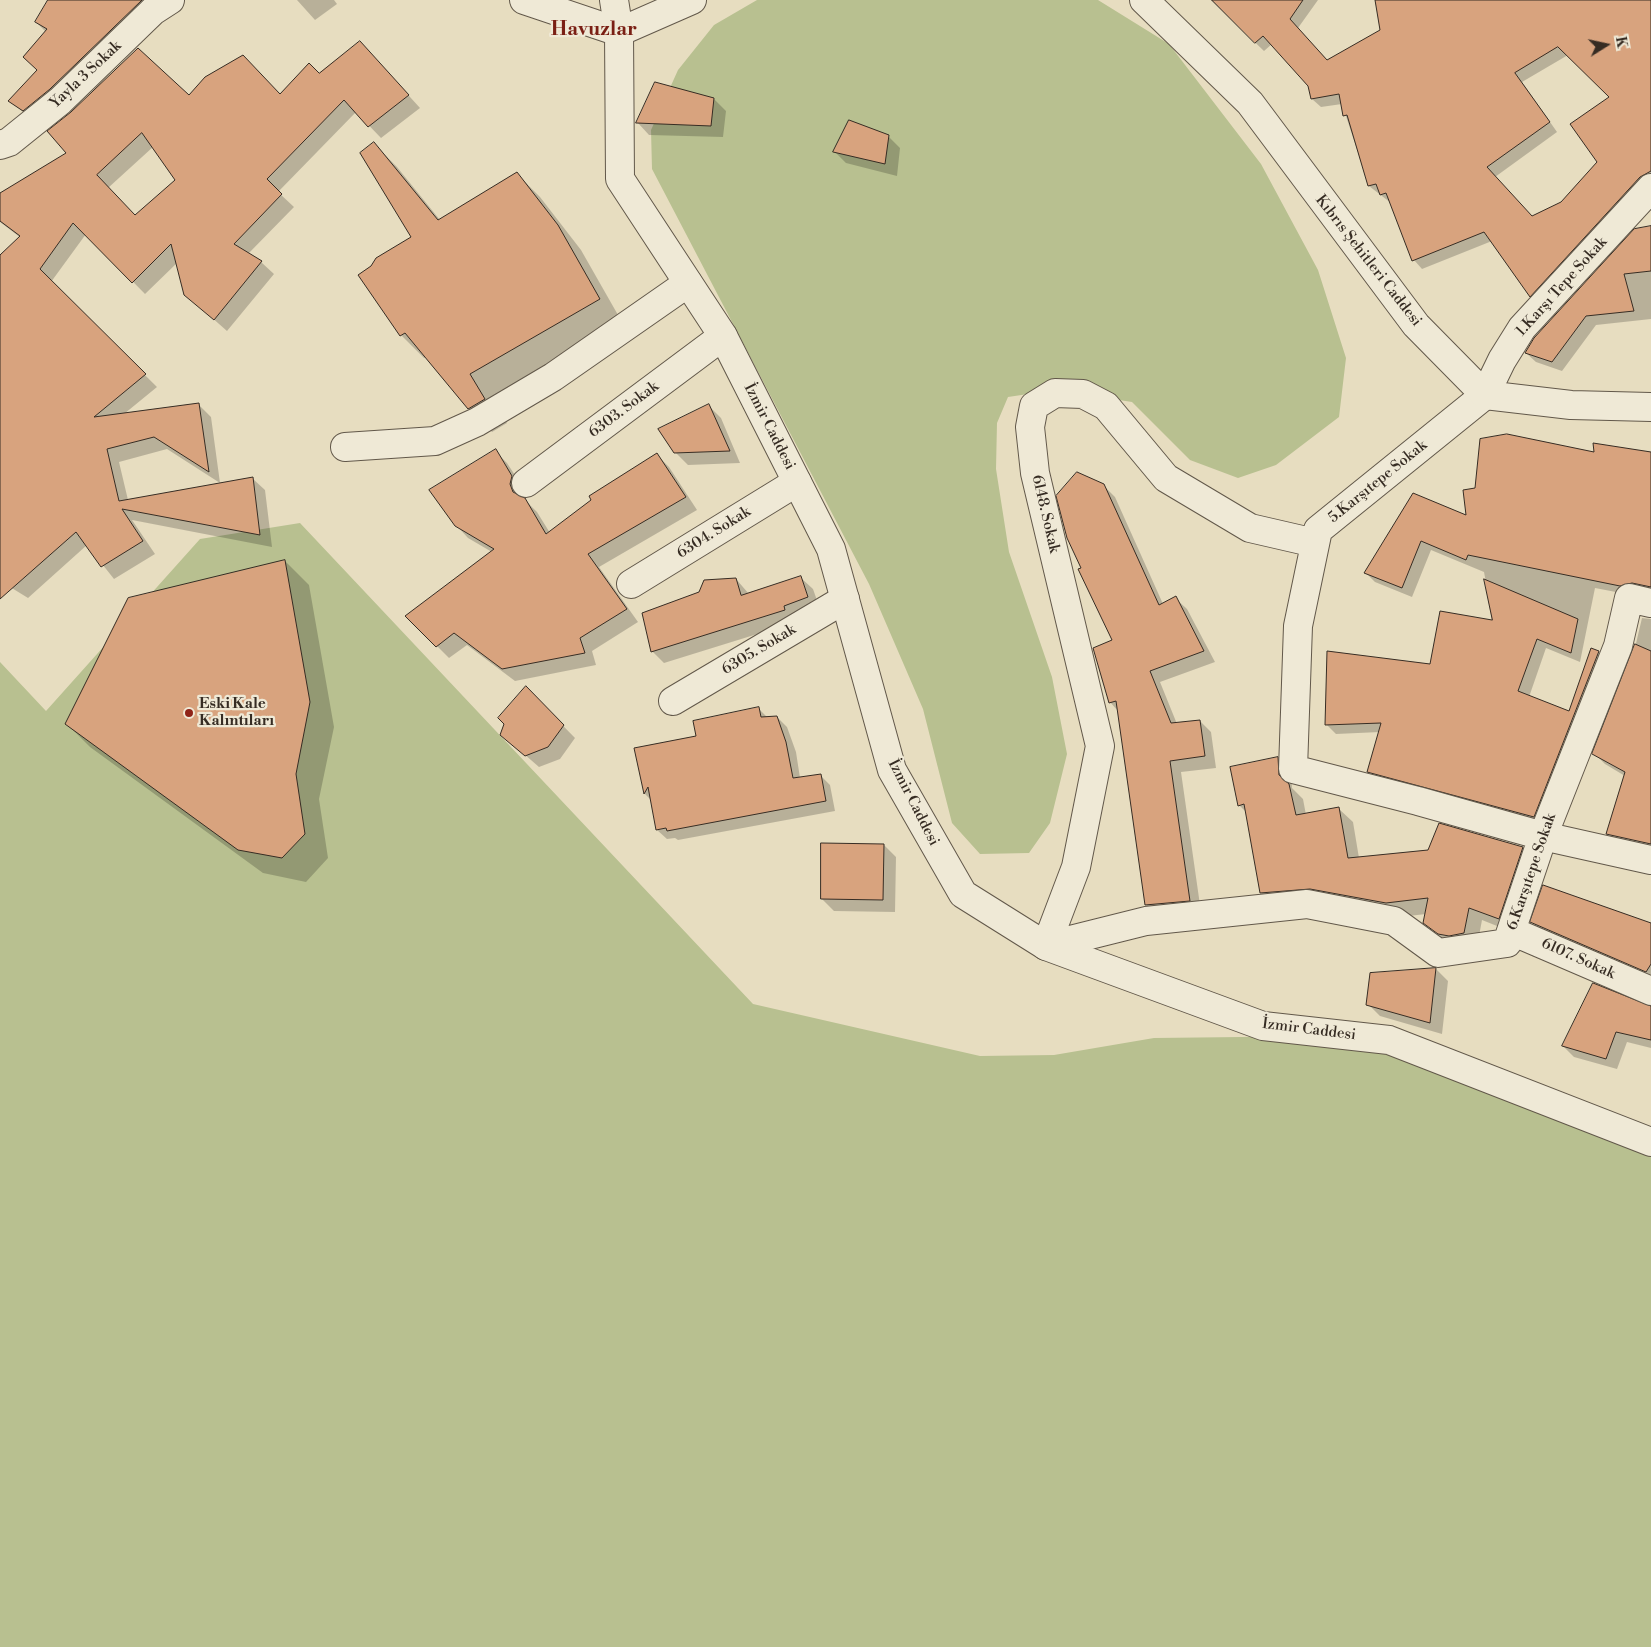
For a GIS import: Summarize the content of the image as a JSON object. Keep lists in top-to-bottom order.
{
  "streets": {
    "street": [
      "Yayla 3 Sokak",
      "Kıbrıs Şehitleri Caddesi",
      "1.Karşı Tepe Sokak",
      "6303. Sokak",
      "İzmir Caddesi",
      "5.Karşıtepe Sokak",
      "6148. Sokak",
      "6304. Sokak",
      "6305. Sokak",
      "6.Karşıtepe Sokak",
      "6107. Sokak"
    ]
  },
  "crossings": [
    ["Kıbrıs Şehitleri Caddesi", "1.Karşı Tepe Sokak"],
    ["Kıbrıs Şehitleri Caddesi", "5.Karşıtepe Sokak"],
    ["1.Karşı Tepe Sokak", "5.Karşıtepe Sokak"],
    ["6303. Sokak", "İzmir Caddesi"],
    ["İzmir Caddesi", "6148. Sokak"],
    ["İzmir Caddesi", "6304. Sokak"],
    ["İzmir Caddesi", "6305. Sokak"],
    ["İzmir Caddesi", "6.Karşıtepe Sokak"],
    ["5.Karşıtepe Sokak", "6148. Sokak"],
    ["5.Karşıtepe Sokak", "6.Karşıtepe Sokak"],
    ["6148. Sokak", "6.Karşıtepe Sokak"],
    ["6.Karşıtepe Sokak", "6107. Sokak"]
  ],
  "districts": ["Havuzlar"],
  "places": ["Eski Kale Kalıntıları"],
  "north": "right"
}
